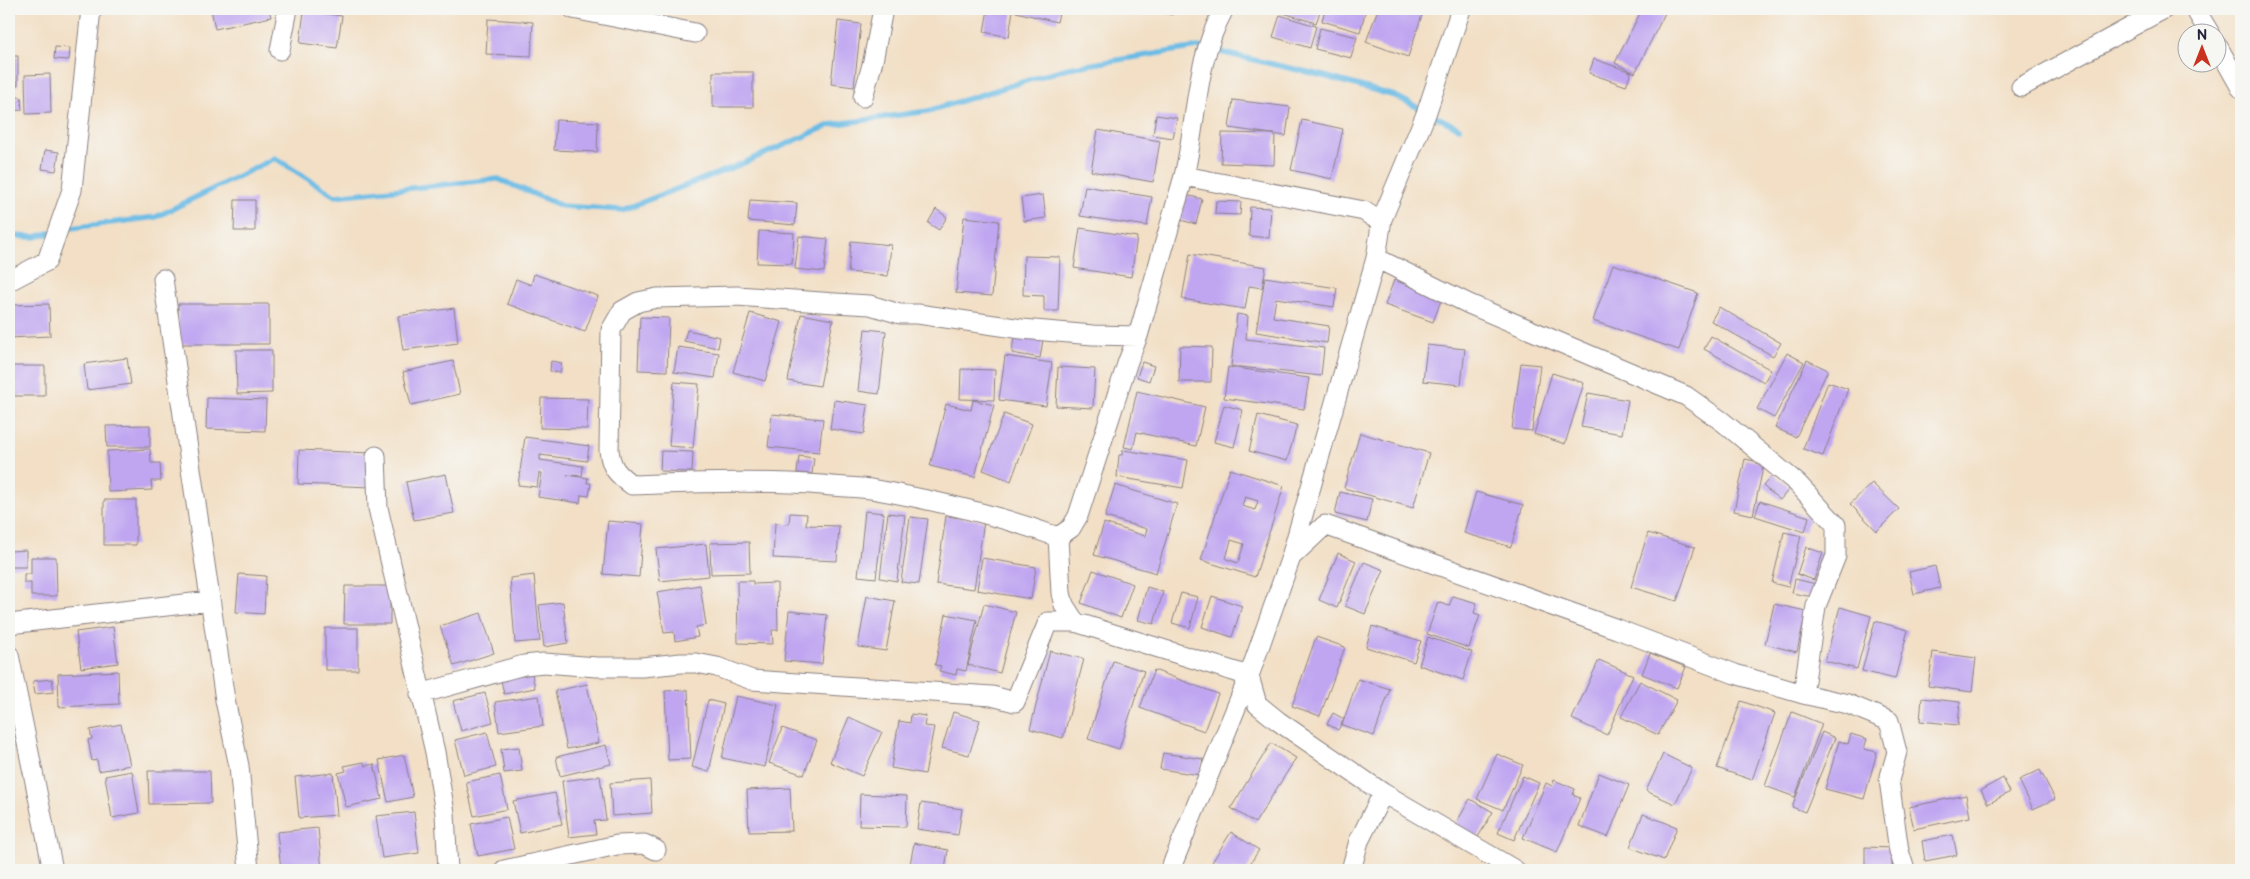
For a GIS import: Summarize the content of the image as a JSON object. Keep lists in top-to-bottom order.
{
  "north": "top"
}
